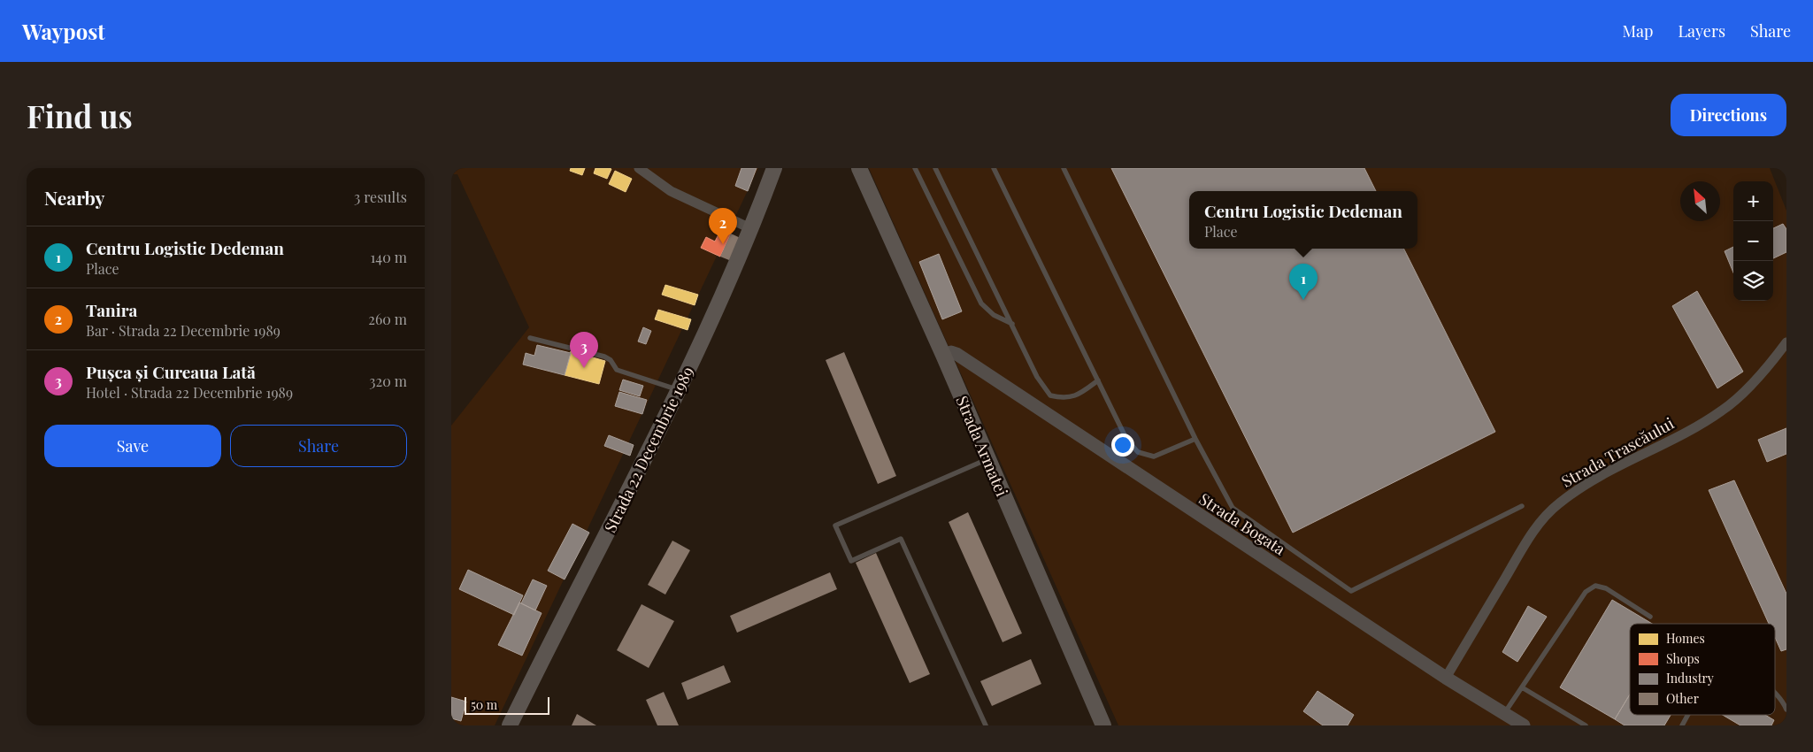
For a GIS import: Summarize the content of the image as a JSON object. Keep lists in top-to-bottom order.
{
  "streets": {
    "main road": ["Strada Armatei", "Strada 22 Decembrie 1989", "Strada Bogata"],
    "street": ["Strada Trascăului"]
  },
  "crossings": [
    ["Strada Armatei", "Strada Bogata"],
    ["Strada Trascăului", "Strada Bogata"]
  ],
  "legend": [
    "Homes",
    "Shops",
    "Industry",
    "Other"
  ],
  "scale_bar": "50 m",
  "north": "top left",
  "page": {
    "header": "Waypost",
    "nav": ["Map", "Layers", "Share"],
    "buttons": [
      "Directions",
      ["Save", "Share"]
    ],
    "title": "Find us",
    "heading": ["Nearby", "3 results"],
    "map_buttons": ["+", "−"],
    "popup": ["Centru Logistic Dedeman", "Place"],
    "pins": ["2", "1", "3"],
    "list": [
      {
        "mark": "1",
        "name": "Centru Logistic Dedeman",
        "note": "Place",
        "value": "140 m"
      },
      {
        "mark": "2",
        "name": "Tanira",
        "note": "Bar · Strada 22 Decembrie 1989",
        "value": "260 m"
      },
      {
        "mark": "3",
        "name": "Pușca și Cureaua Lată",
        "note": "Hotel · Strada 22 Decembrie 1989",
        "value": "320 m"
      }
    ],
    "scale": "50 m"
  }
}
